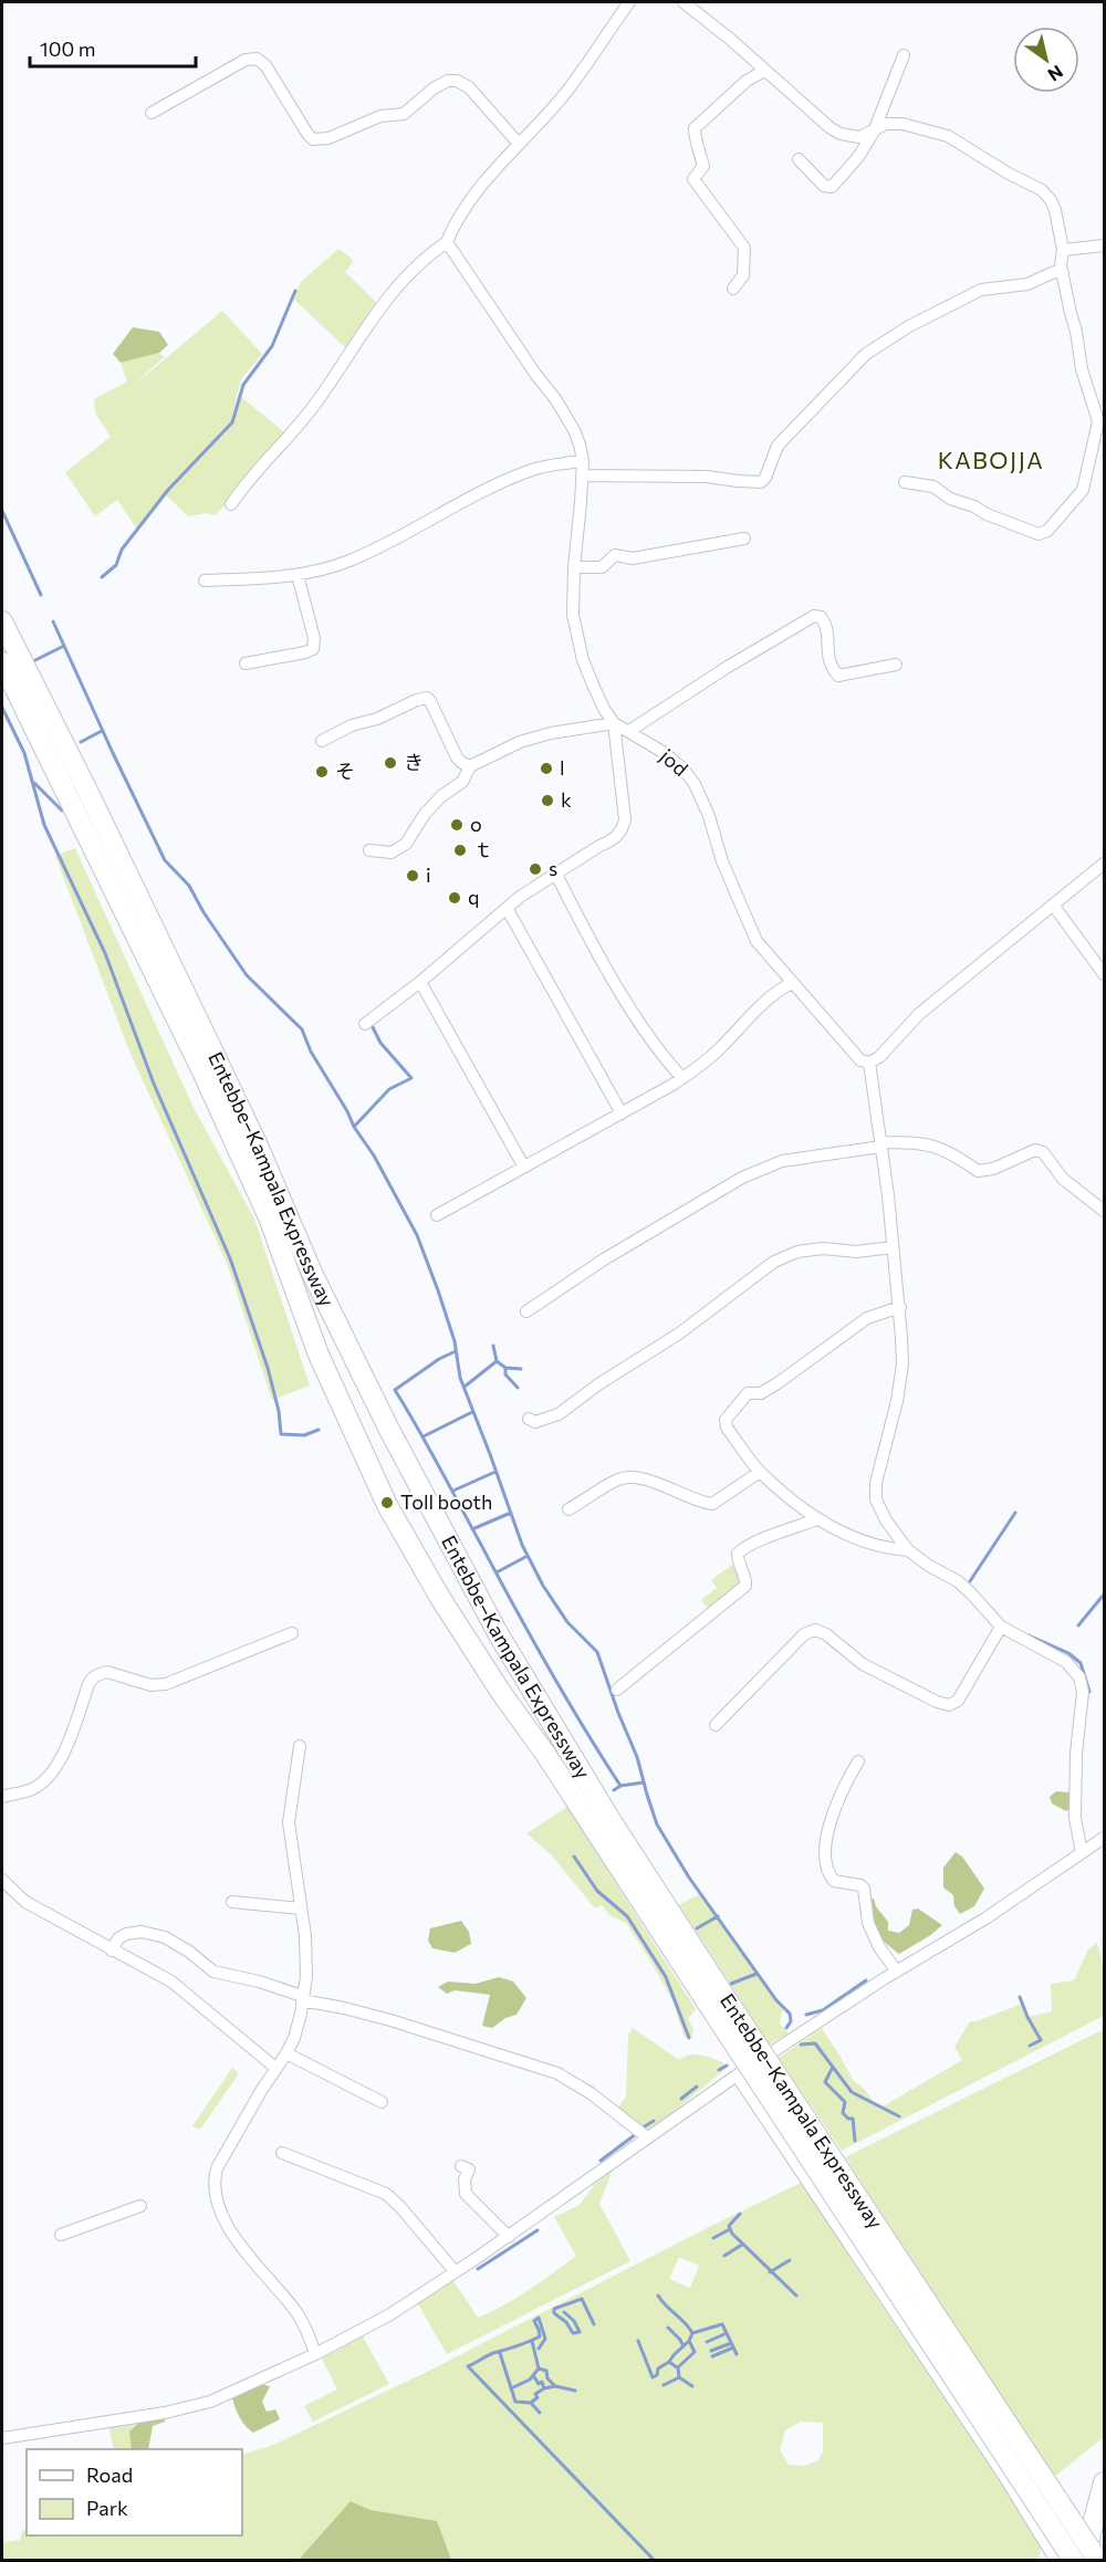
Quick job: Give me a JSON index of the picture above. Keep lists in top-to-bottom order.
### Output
{
  "streets": {
    "highway": ["Entebbe–Kampala Expressway"],
    "street": ["jod"]
  },
  "districts": ["KABOJJA"],
  "places": [
    "き",
    "l",
    "そ",
    "k",
    "o",
    "ｔ",
    "s",
    "i",
    "q",
    "Toll booth"
  ],
  "legend": ["Road", "Park"],
  "scale_bar": "100 m",
  "north": "bottom right"
}
